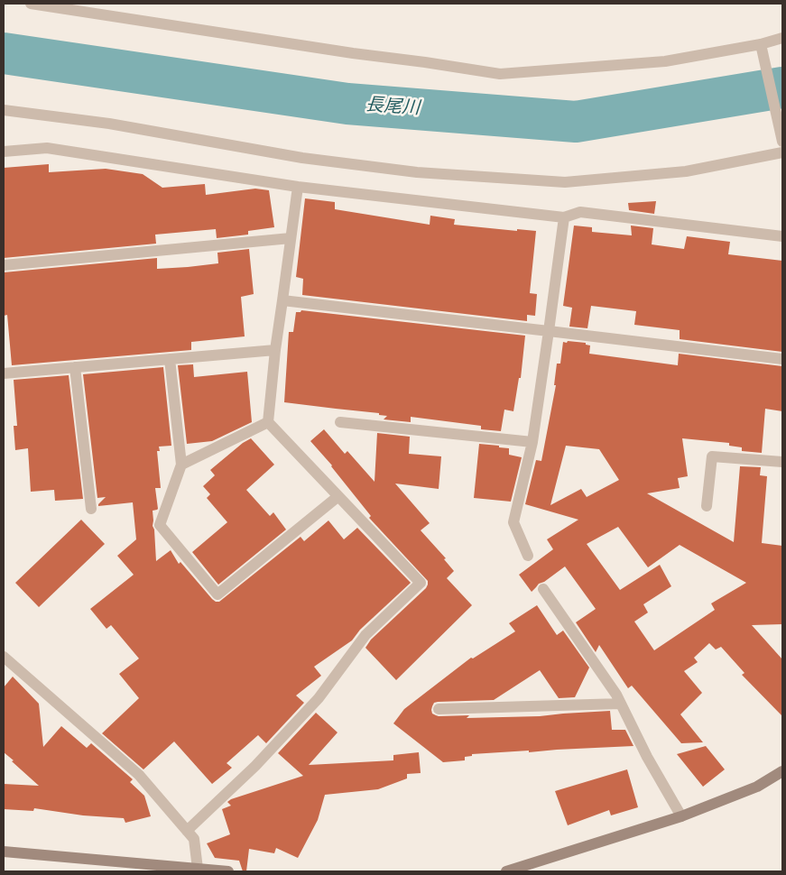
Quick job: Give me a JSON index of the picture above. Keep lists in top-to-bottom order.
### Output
{
  "water": ["長尾川"]
}
